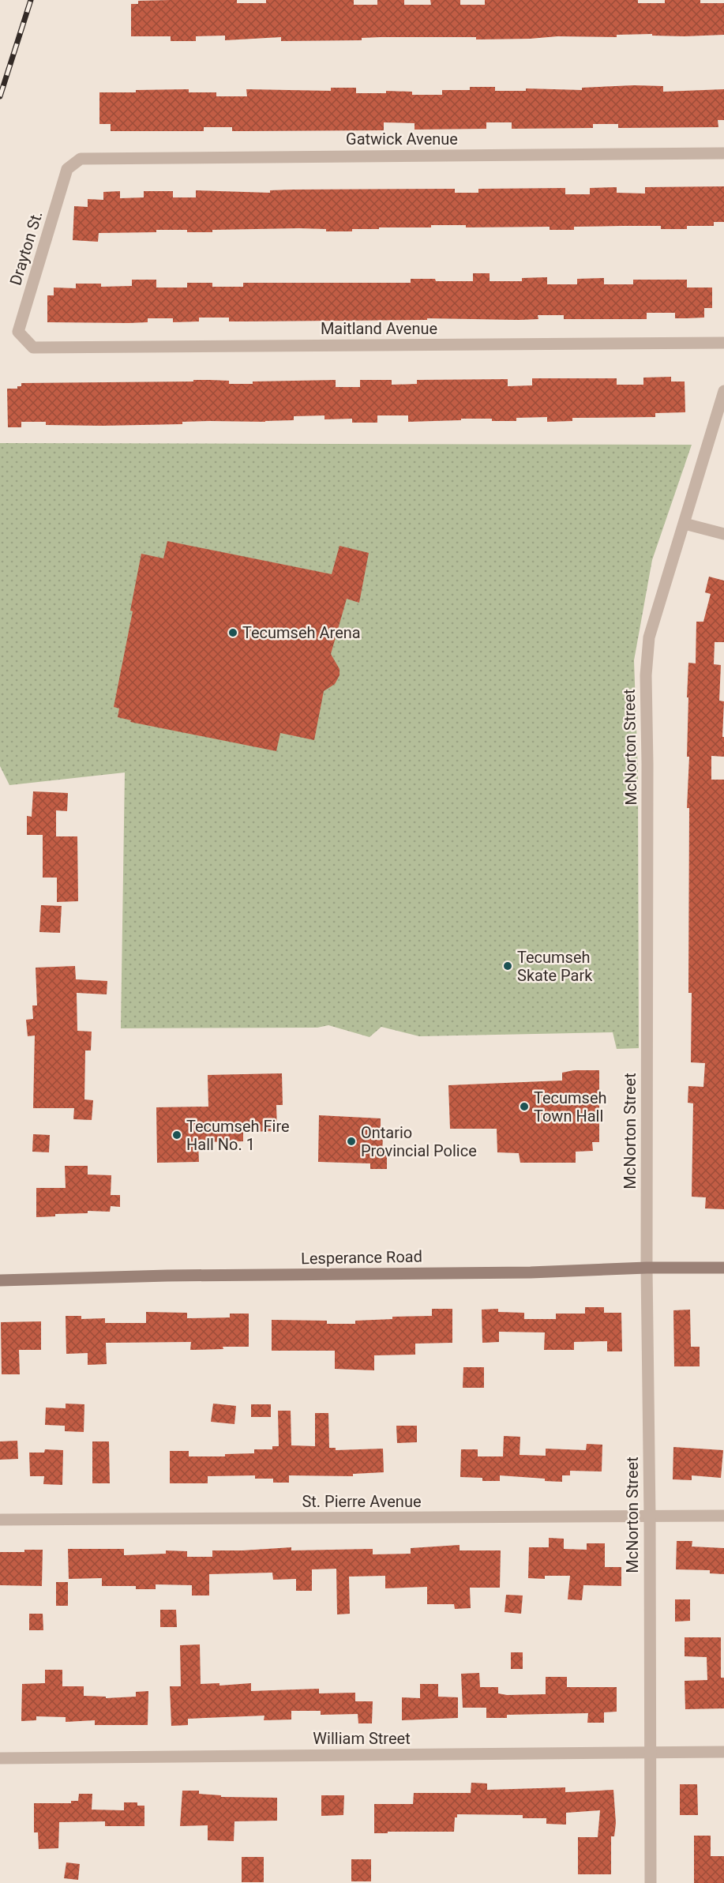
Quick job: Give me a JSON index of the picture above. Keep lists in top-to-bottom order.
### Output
{
  "streets": {
    "main road": ["Lesperance Road"],
    "street": [
      "Gatwick Avenue",
      "Drayton St.",
      "Maitland Avenue",
      "McNorton Street",
      "St. Pierre Avenue",
      "William Street"
    ]
  },
  "crossings": [
    ["Gatwick Avenue", "Drayton St."],
    ["Drayton St.", "Maitland Avenue"],
    ["McNorton Street", "Lesperance Road"],
    ["McNorton Street", "St. Pierre Avenue"],
    ["McNorton Street", "William Street"]
  ],
  "places": [
    "Tecumseh Arena",
    "Tecumseh Skate Park",
    "Tecumseh Town Hall",
    "Tecumseh Fire Hall No. 1",
    "Ontario Provincial Police"
  ]
}
